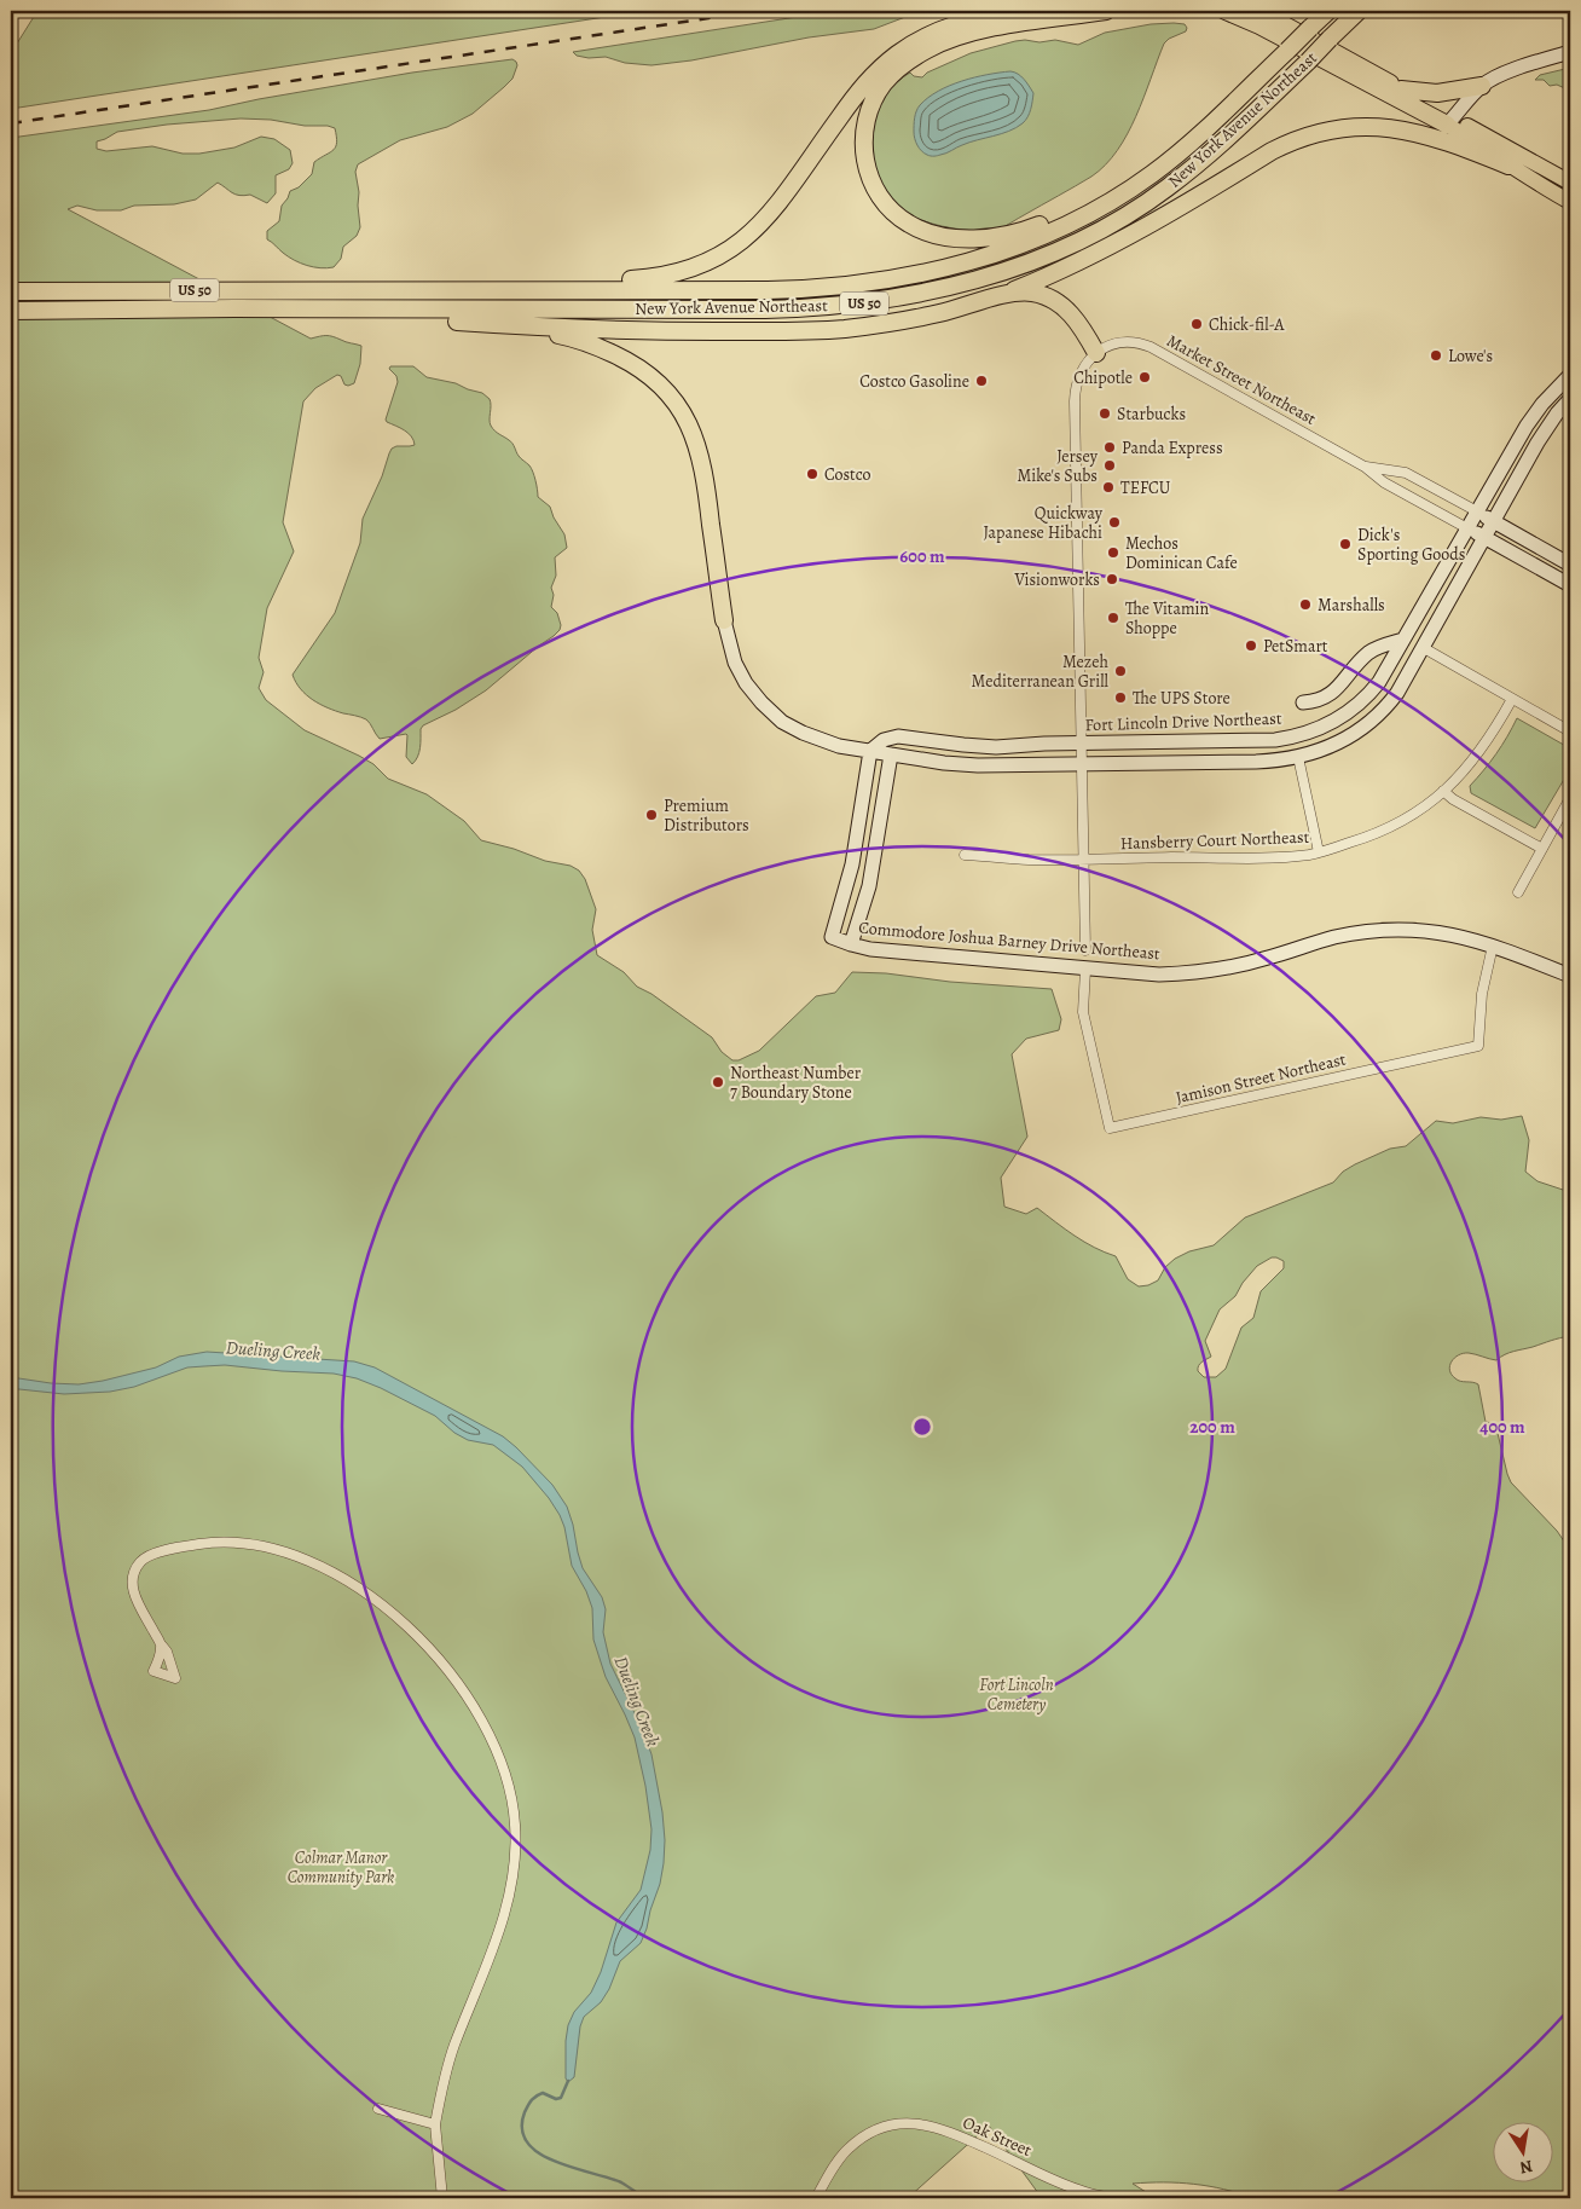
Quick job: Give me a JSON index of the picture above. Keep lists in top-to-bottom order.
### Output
{
  "streets": {
    "highway": ["New York Avenue Northeast", "US 50"],
    "street": [
      "Market Street Northeast",
      "Fort Lincoln Drive Northeast",
      "Hansberry Court Northeast",
      "Commodore Joshua Barney Drive Northeast",
      "Jamison Street Northeast",
      "Oak Street"
    ]
  },
  "crossings": [
    ["Market Street Northeast", "Fort Lincoln Drive Northeast"],
    ["Fort Lincoln Drive Northeast", "Commodore Joshua Barney Drive Northeast"],
    ["Commodore Joshua Barney Drive Northeast", "Jamison Street Northeast"]
  ],
  "water": ["Dueling Creek"],
  "parks": ["Fort Lincoln Cemetery", "Colmar Manor Community Park"],
  "places": [
    "Chick-fil-A",
    "Lowe's",
    "Chipotle",
    "Costco Gasoline",
    "Starbucks",
    "Panda Express",
    "Jersey Mike's Subs",
    "Costco",
    "TEFCU",
    "Quickway Japanese Hibachi",
    "Dick's Sporting Goods",
    "Mechos Dominican Cafe",
    "Visionworks",
    "Marshalls",
    "The Vitamin Shoppe",
    "PetSmart",
    "Mezeh Mediterranean Grill",
    "The UPS Store",
    "Premium Distributors",
    "Northeast Number 7 Boundary Stone"
  ],
  "north": "bottom",
  "rings": ["600 m", "200 m", "400 m"]
}
